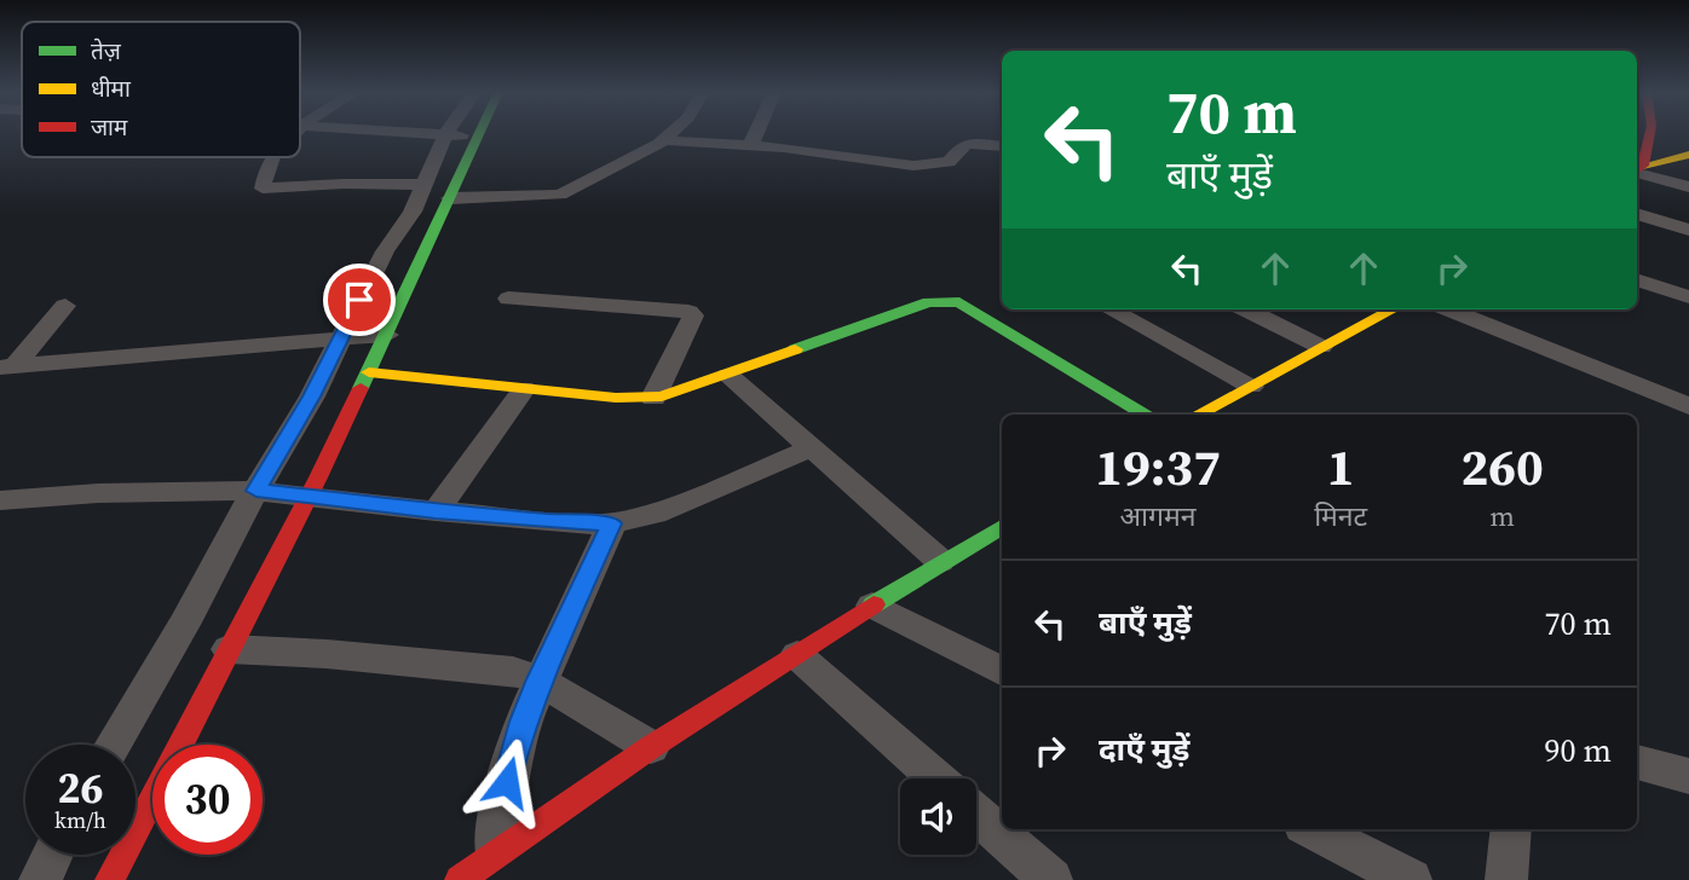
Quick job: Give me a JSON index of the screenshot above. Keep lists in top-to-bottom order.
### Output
{
  "legend": ["तेज़", "धीमा", "जाम"],
  "page": {
    "turn": ["70 m", "बाएँ मुड़ें"],
    "eta": [
      "19:37",
      "आगमन",
      "1",
      "मिनट",
      "260",
      "m"
    ],
    "list": [
      {
        "name": "बाएँ मुड़ें",
        "value": "70 m"
      },
      {
        "name": "दाएँ मुड़ें",
        "value": "90 m"
      }
    ],
    "speed": "26 km/h",
    "limit": "30"
  }
}
